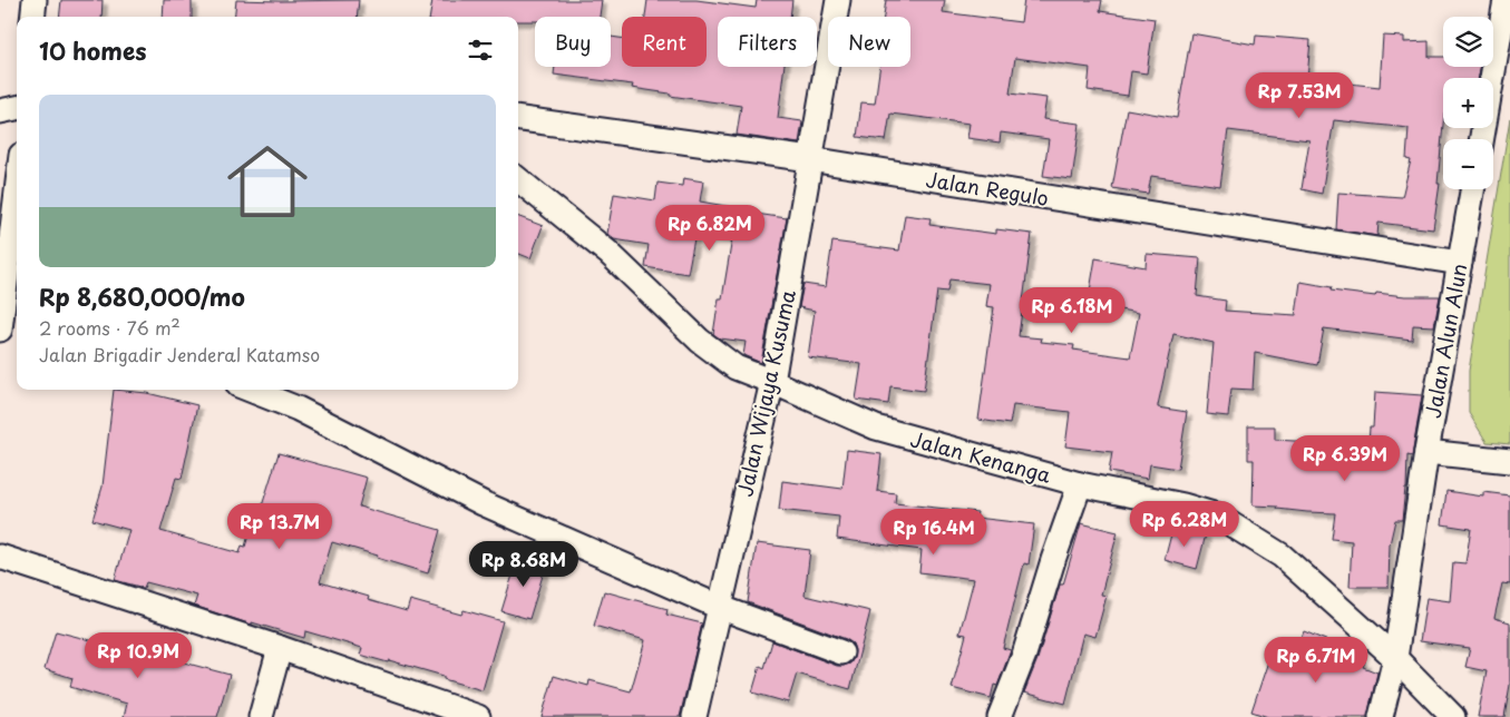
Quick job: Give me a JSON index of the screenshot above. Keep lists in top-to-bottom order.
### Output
{
  "streets": {
    "street": [
      "Jalan Regulo",
      "Jalan Alun Alun",
      "Jalan Wijaya Kusuma",
      "Jalan Kenanga"
    ]
  },
  "crossings": [
    ["Jalan Regulo", "Jalan Alun Alun"],
    ["Jalan Regulo", "Jalan Wijaya Kusuma"],
    ["Jalan Alun Alun", "Jalan Kenanga"],
    ["Jalan Wijaya Kusuma", "Jalan Kenanga"]
  ],
  "page": {
    "map_buttons": ["+", "−"],
    "chip": [
      "Buy",
      "Rent",
      "Filters",
      "New"
    ],
    "heading": "10 homes",
    "price": [
      "Rp 7.53M",
      "Rp 6.82M",
      "Rp 6.18M",
      "Rp 6.39M",
      "Rp 6.28M",
      "Rp 13.7M",
      "Rp 16.4M",
      "Rp 8.68M",
      "Rp 10.9M",
      "Rp 6.71M"
    ],
    "list": [
      {
        "name": "Rp 8,680,000/mo",
        "note": "2 rooms · 76 m² · Jalan Brigadir Jenderal Katamso"
      }
    ]
  }
}
